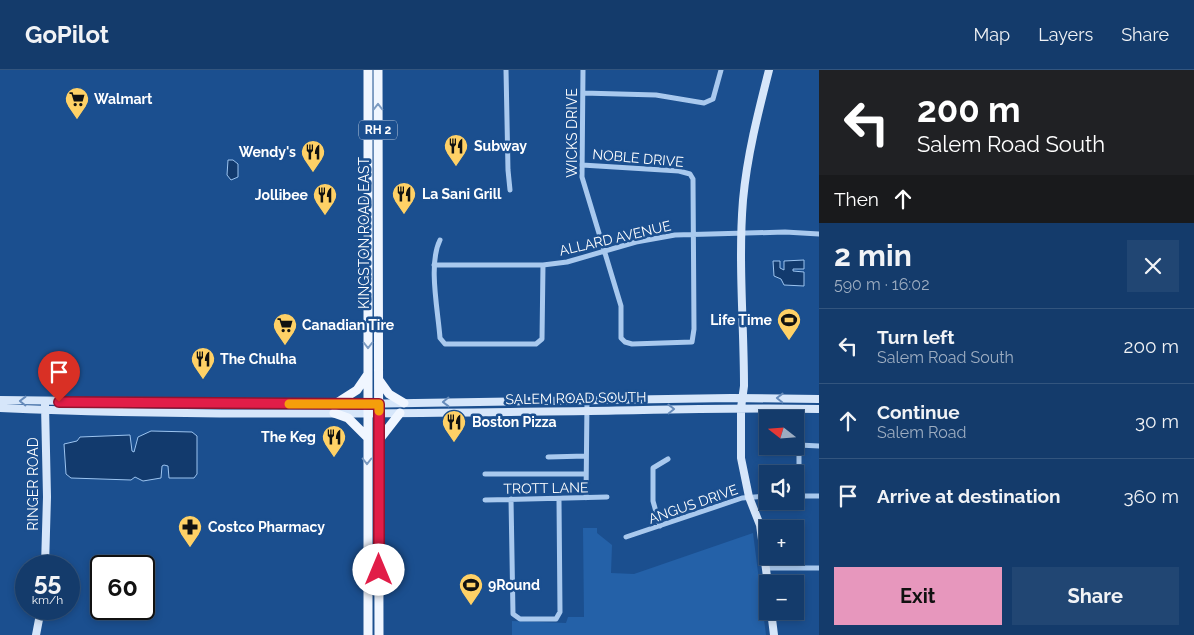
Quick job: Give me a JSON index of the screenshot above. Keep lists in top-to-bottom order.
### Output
{
  "streets": {
    "main road": [
      "RH 2",
      "KINGSTON ROAD EAST",
      "SALEM ROAD SOUTH",
      "RINGER ROAD"
    ],
    "street": [
      "WICKS DRIVE",
      "NOBLE DRIVE",
      "ALLARD AVENUE",
      "TROTT LANE",
      "ANGUS DRIVE"
    ]
  },
  "crossings": [
    ["WICKS DRIVE", "NOBLE DRIVE"],
    ["WICKS DRIVE", "ALLARD AVENUE"],
    ["NOBLE DRIVE", "ALLARD AVENUE"],
    ["KINGSTON ROAD EAST", "SALEM ROAD SOUTH"]
  ],
  "places": {
    "supermarket": ["Walmart", "Canadian Tire"],
    "restaurant": [
      "Subway",
      "Wendy's",
      "La Sani Grill",
      "Jollibee",
      "The Chulha",
      "Boston Pizza",
      "The Keg"
    ],
    "sports": ["Life Time", "9Round"],
    "pharmacy": ["Costco Pharmacy"]
  },
  "north": "left",
  "page": {
    "header": "GoPilot",
    "nav": ["Map", "Layers", "Share"],
    "turn": ["200 m", "Salem Road South"],
    "then": "Then",
    "heading": ["2 min", "590 m · 16:02"],
    "list": [
      {
        "name": "Turn left",
        "note": "Salem Road South",
        "value": "200 m"
      },
      {
        "name": "Continue",
        "note": "Salem Road",
        "value": "30 m"
      },
      {
        "name": "Arrive at destination",
        "value": "360 m"
      }
    ],
    "map_buttons": ["+", "−"],
    "speed": "55 km/h",
    "limit": "60",
    "buttons": ["Exit", "Share"]
  }
}
